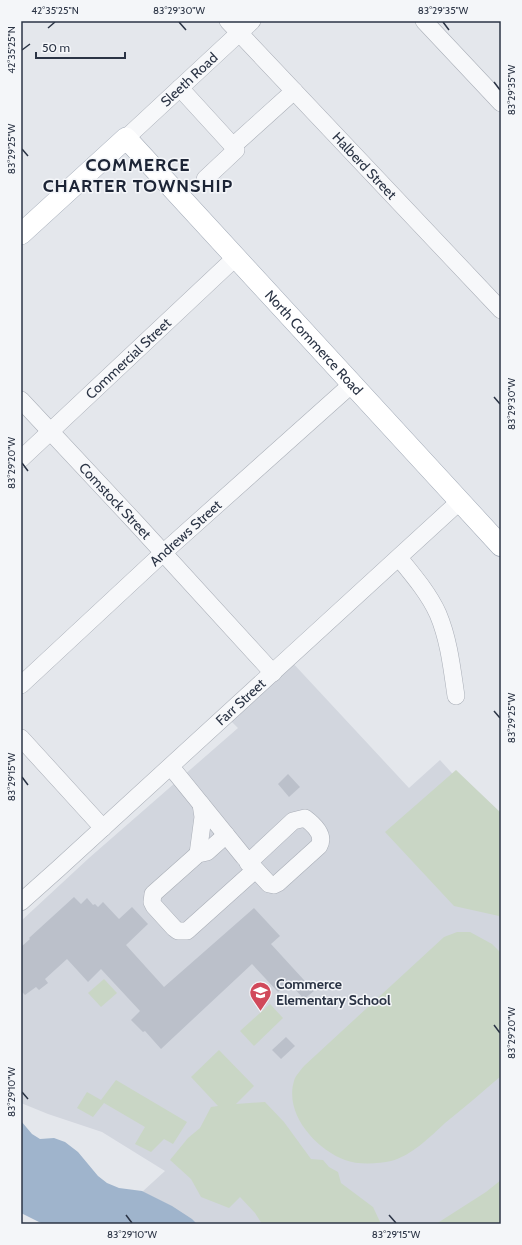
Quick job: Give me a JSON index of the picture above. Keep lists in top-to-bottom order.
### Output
{
  "streets": {
    "main road": ["North Commerce Road"],
    "street": [
      "Sleeth Road",
      "Halberd Street",
      "Commercial Street",
      "Comstock Street",
      "Andrews Street",
      "Farr Street"
    ]
  },
  "crossings": [
    ["Sleeth Road", "Halberd Street"],
    ["Sleeth Road", "North Commerce Road"],
    ["North Commerce Road", "Commercial Street"],
    ["North Commerce Road", "Andrews Street"],
    ["North Commerce Road", "Farr Street"],
    ["Commercial Street", "Comstock Street"],
    ["Comstock Street", "Andrews Street"],
    ["Comstock Street", "Farr Street"]
  ],
  "districts": ["COMMERCE CHARTER TOWNSHIP"],
  "places": {
    "school or university": ["Commerce Elementary School"]
  },
  "scale_bar": "50 m",
  "coordinates": [
    "42°35'25\"N",
    "83°29'30\"W",
    "83°29'35\"W",
    "83°29'25\"W",
    "83°29'20\"W",
    "83°29'15\"W",
    "83°29'10\"W"
  ]
}
